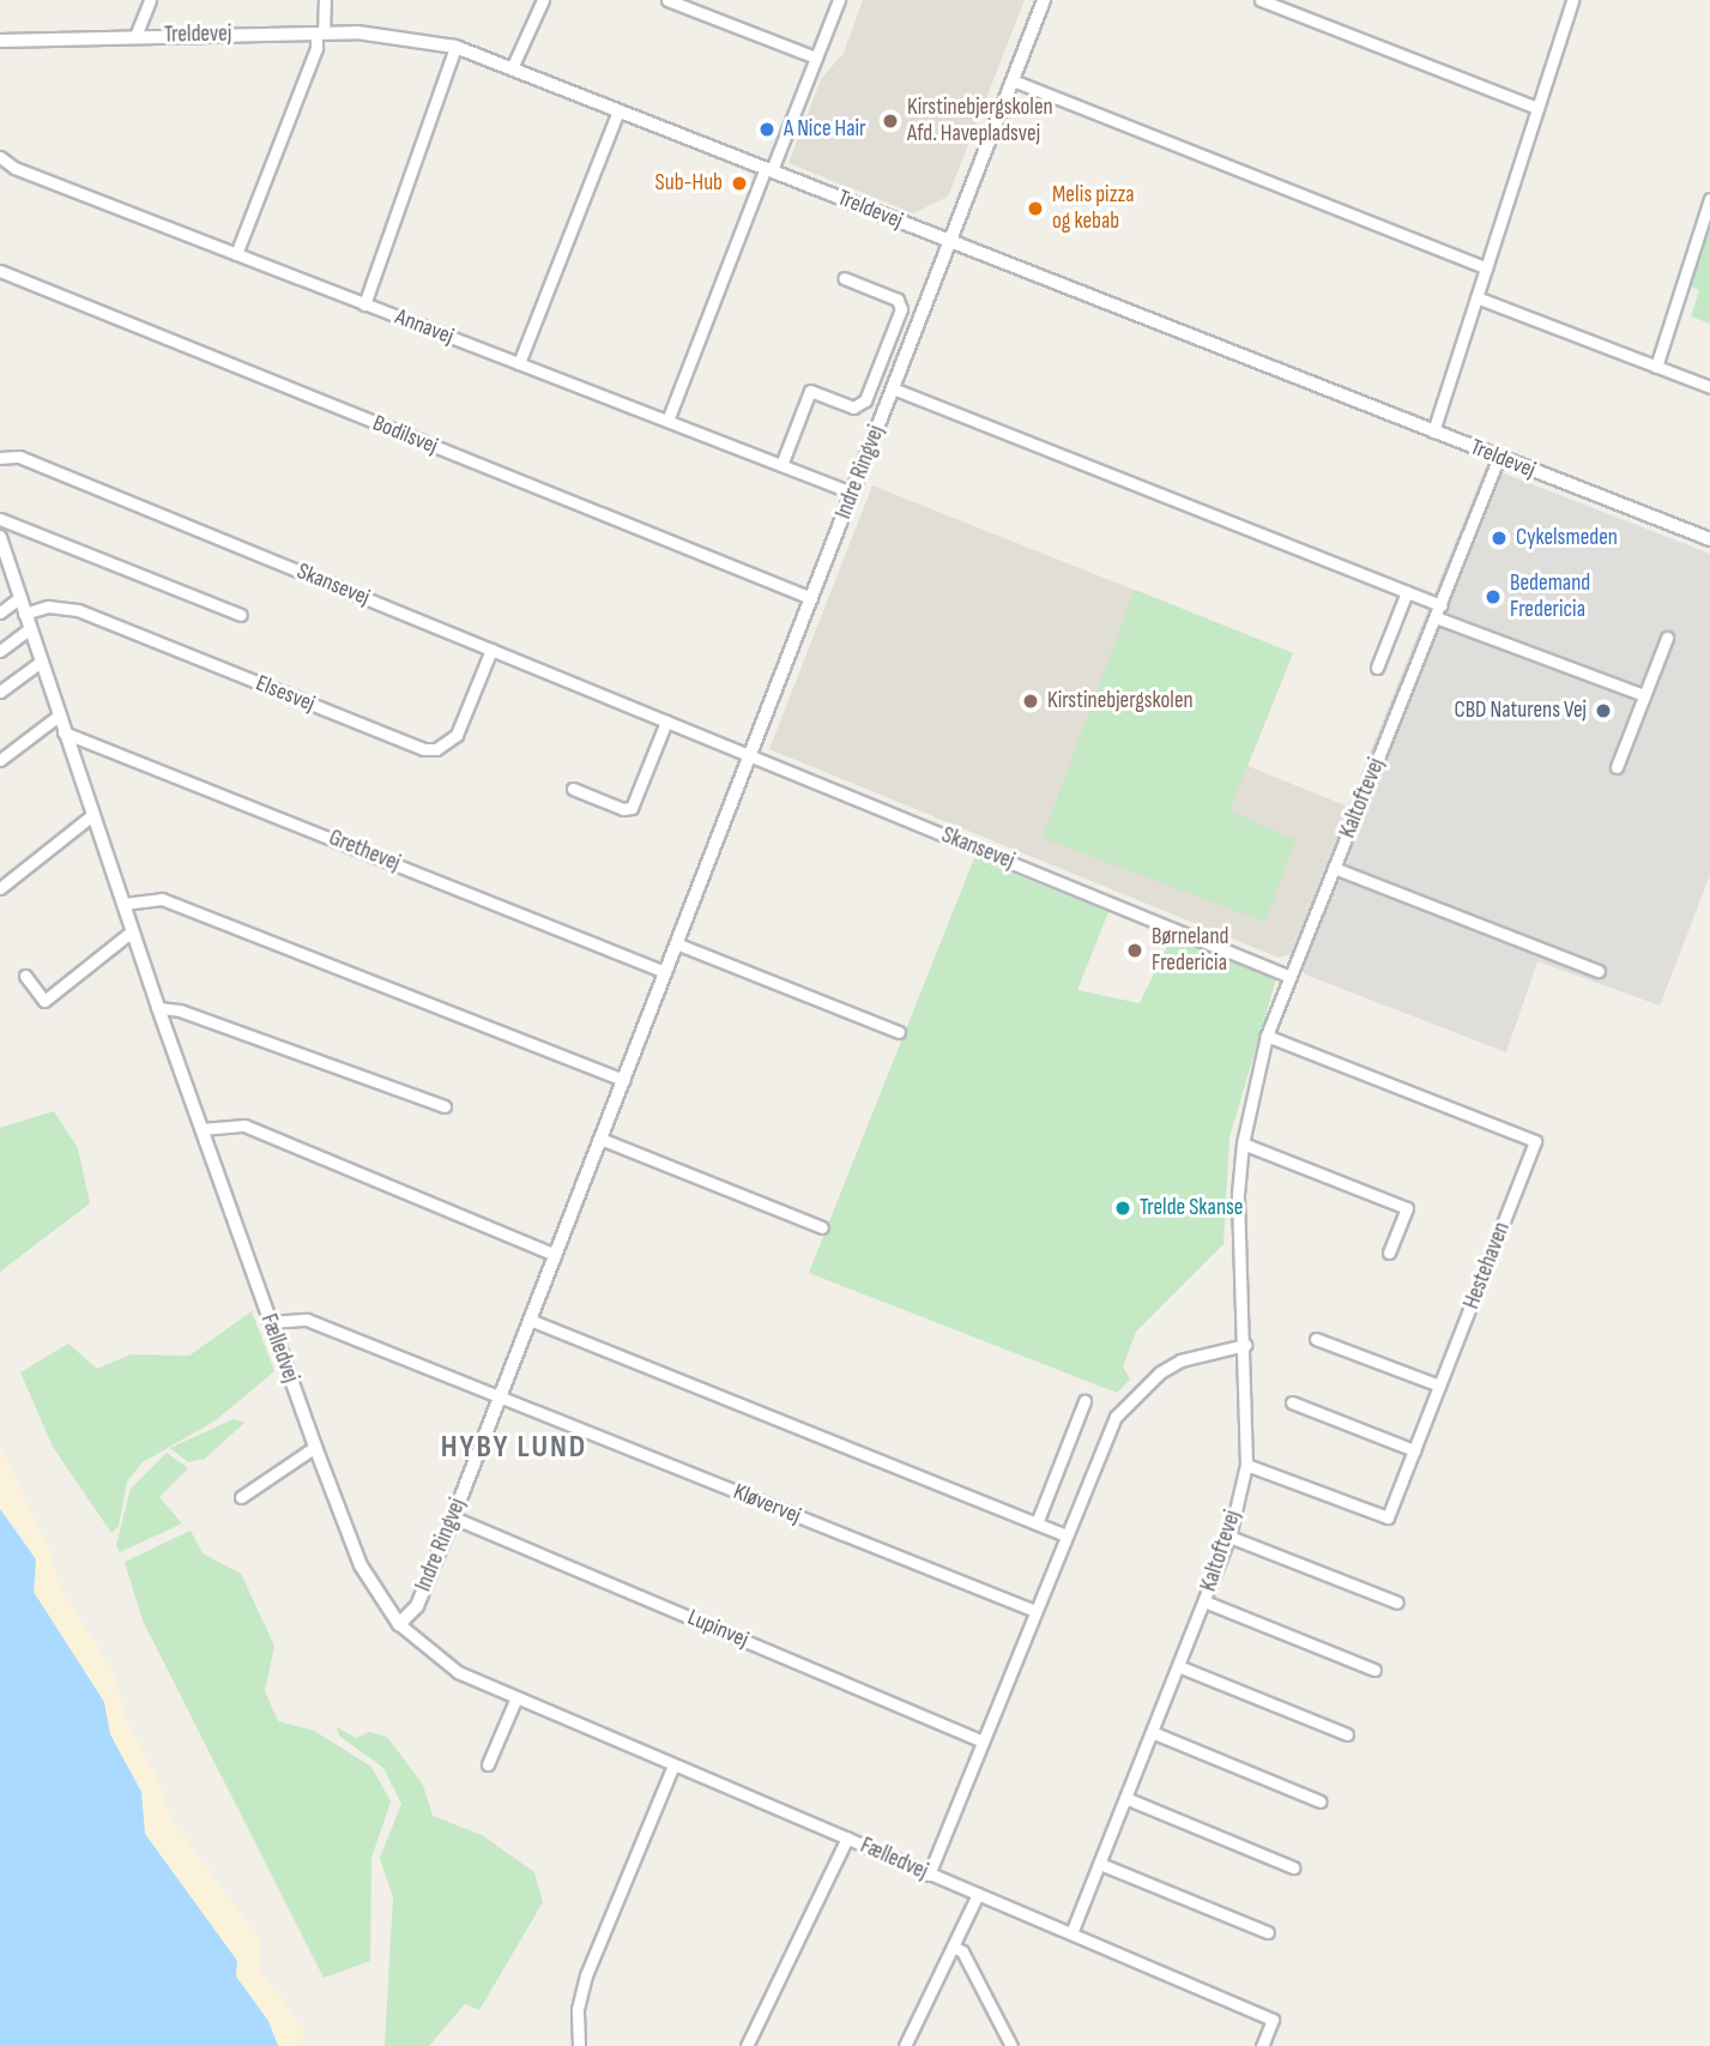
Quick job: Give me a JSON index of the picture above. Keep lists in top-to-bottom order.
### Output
{
  "streets": {
    "street": [
      "Treldevej",
      "Annavej",
      "Bodilsvej",
      "Indre Ringvej",
      "Skansevej",
      "Elsesvej",
      "Kaltoftevej",
      "Grethevej",
      "Hestehaven",
      "Fælledvej",
      "Kløvervej",
      "Lupinvej"
    ]
  },
  "crossings": [
    ["Treldevej", "Indre Ringvej"],
    ["Treldevej", "Kaltoftevej"],
    ["Annavej", "Indre Ringvej"],
    ["Bodilsvej", "Indre Ringvej"],
    ["Indre Ringvej", "Skansevej"],
    ["Indre Ringvej", "Grethevej"],
    ["Indre Ringvej", "Fælledvej"],
    ["Indre Ringvej", "Kløvervej"],
    ["Indre Ringvej", "Lupinvej"],
    ["Skansevej", "Elsesvej"],
    ["Skansevej", "Kaltoftevej"],
    ["Elsesvej", "Fælledvej"],
    ["Kaltoftevej", "Hestehaven"],
    ["Kaltoftevej", "Fælledvej"],
    ["Grethevej", "Fælledvej"],
    ["Fælledvej", "Kløvervej"]
  ],
  "districts": ["HYBY LUND"],
  "places": [
    "Kirstinebjergskolen Afd. Havepladsvej",
    "A Nice Hair",
    "Sub-Hub",
    "Melis pizza og kebab",
    "Cykelsmeden",
    "Bedemand Fredericia",
    "Kirstinebjergskolen",
    "CBD Naturens Vej",
    "Børneland Fredericia",
    "Trelde Skanse"
  ]
}
